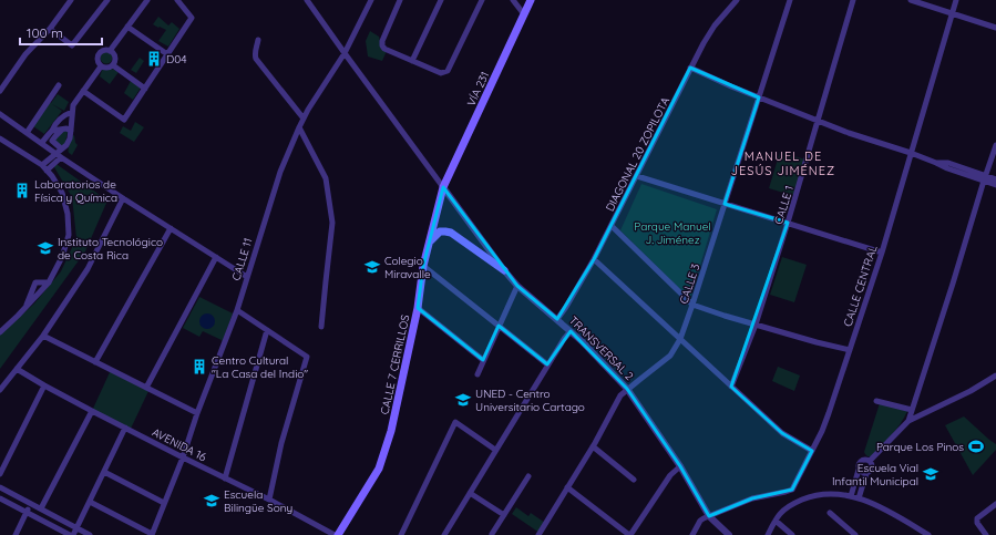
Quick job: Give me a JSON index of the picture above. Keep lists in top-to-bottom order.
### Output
{
  "streets": {
    "main road": ["VÍA 231", "CALLE 7 CERRILLOS"],
    "street": [
      "DIAGONAL 20 ZOPILOTA",
      "CALLE 1",
      "CALLE 11",
      "CALLE 3",
      "CALLE CENTRAL",
      "TRANSVERSAL 2",
      "AVENIDA 16"
    ]
  },
  "crossings": [
    ["VÍA 231", "TRANSVERSAL 2"],
    ["VÍA 231", "CALLE 7 CERRILLOS"],
    ["DIAGONAL 20 ZOPILOTA", "TRANSVERSAL 2"],
    ["CALLE 11", "AVENIDA 16"],
    ["CALLE 3", "TRANSVERSAL 2"],
    ["CALLE CENTRAL", "TRANSVERSAL 2"],
    ["TRANSVERSAL 2", "CALLE 7 CERRILLOS"],
    ["CALLE 7 CERRILLOS", "AVENIDA 16"]
  ],
  "districts": ["MANUEL DE JESÚS JIMÉNEZ"],
  "parks": ["Parque Manuel J. Jiménez"],
  "places": {
    "building": ["D04", "Laboratorios de Física y Química", "Centro Cultural \"La Casa del Indio\""],
    "school or university": [
      "Instituto Tecnológico de Costa Rica",
      "Colegio Miravalle",
      "UNED - Centro Universitario Cartago",
      "Escuela Vial Infantil Municipal",
      "Escuela Bilingüe Sony"
    ],
    "sports": ["Parque Los Pinos"]
  },
  "scale_bar": "100 m"
}
